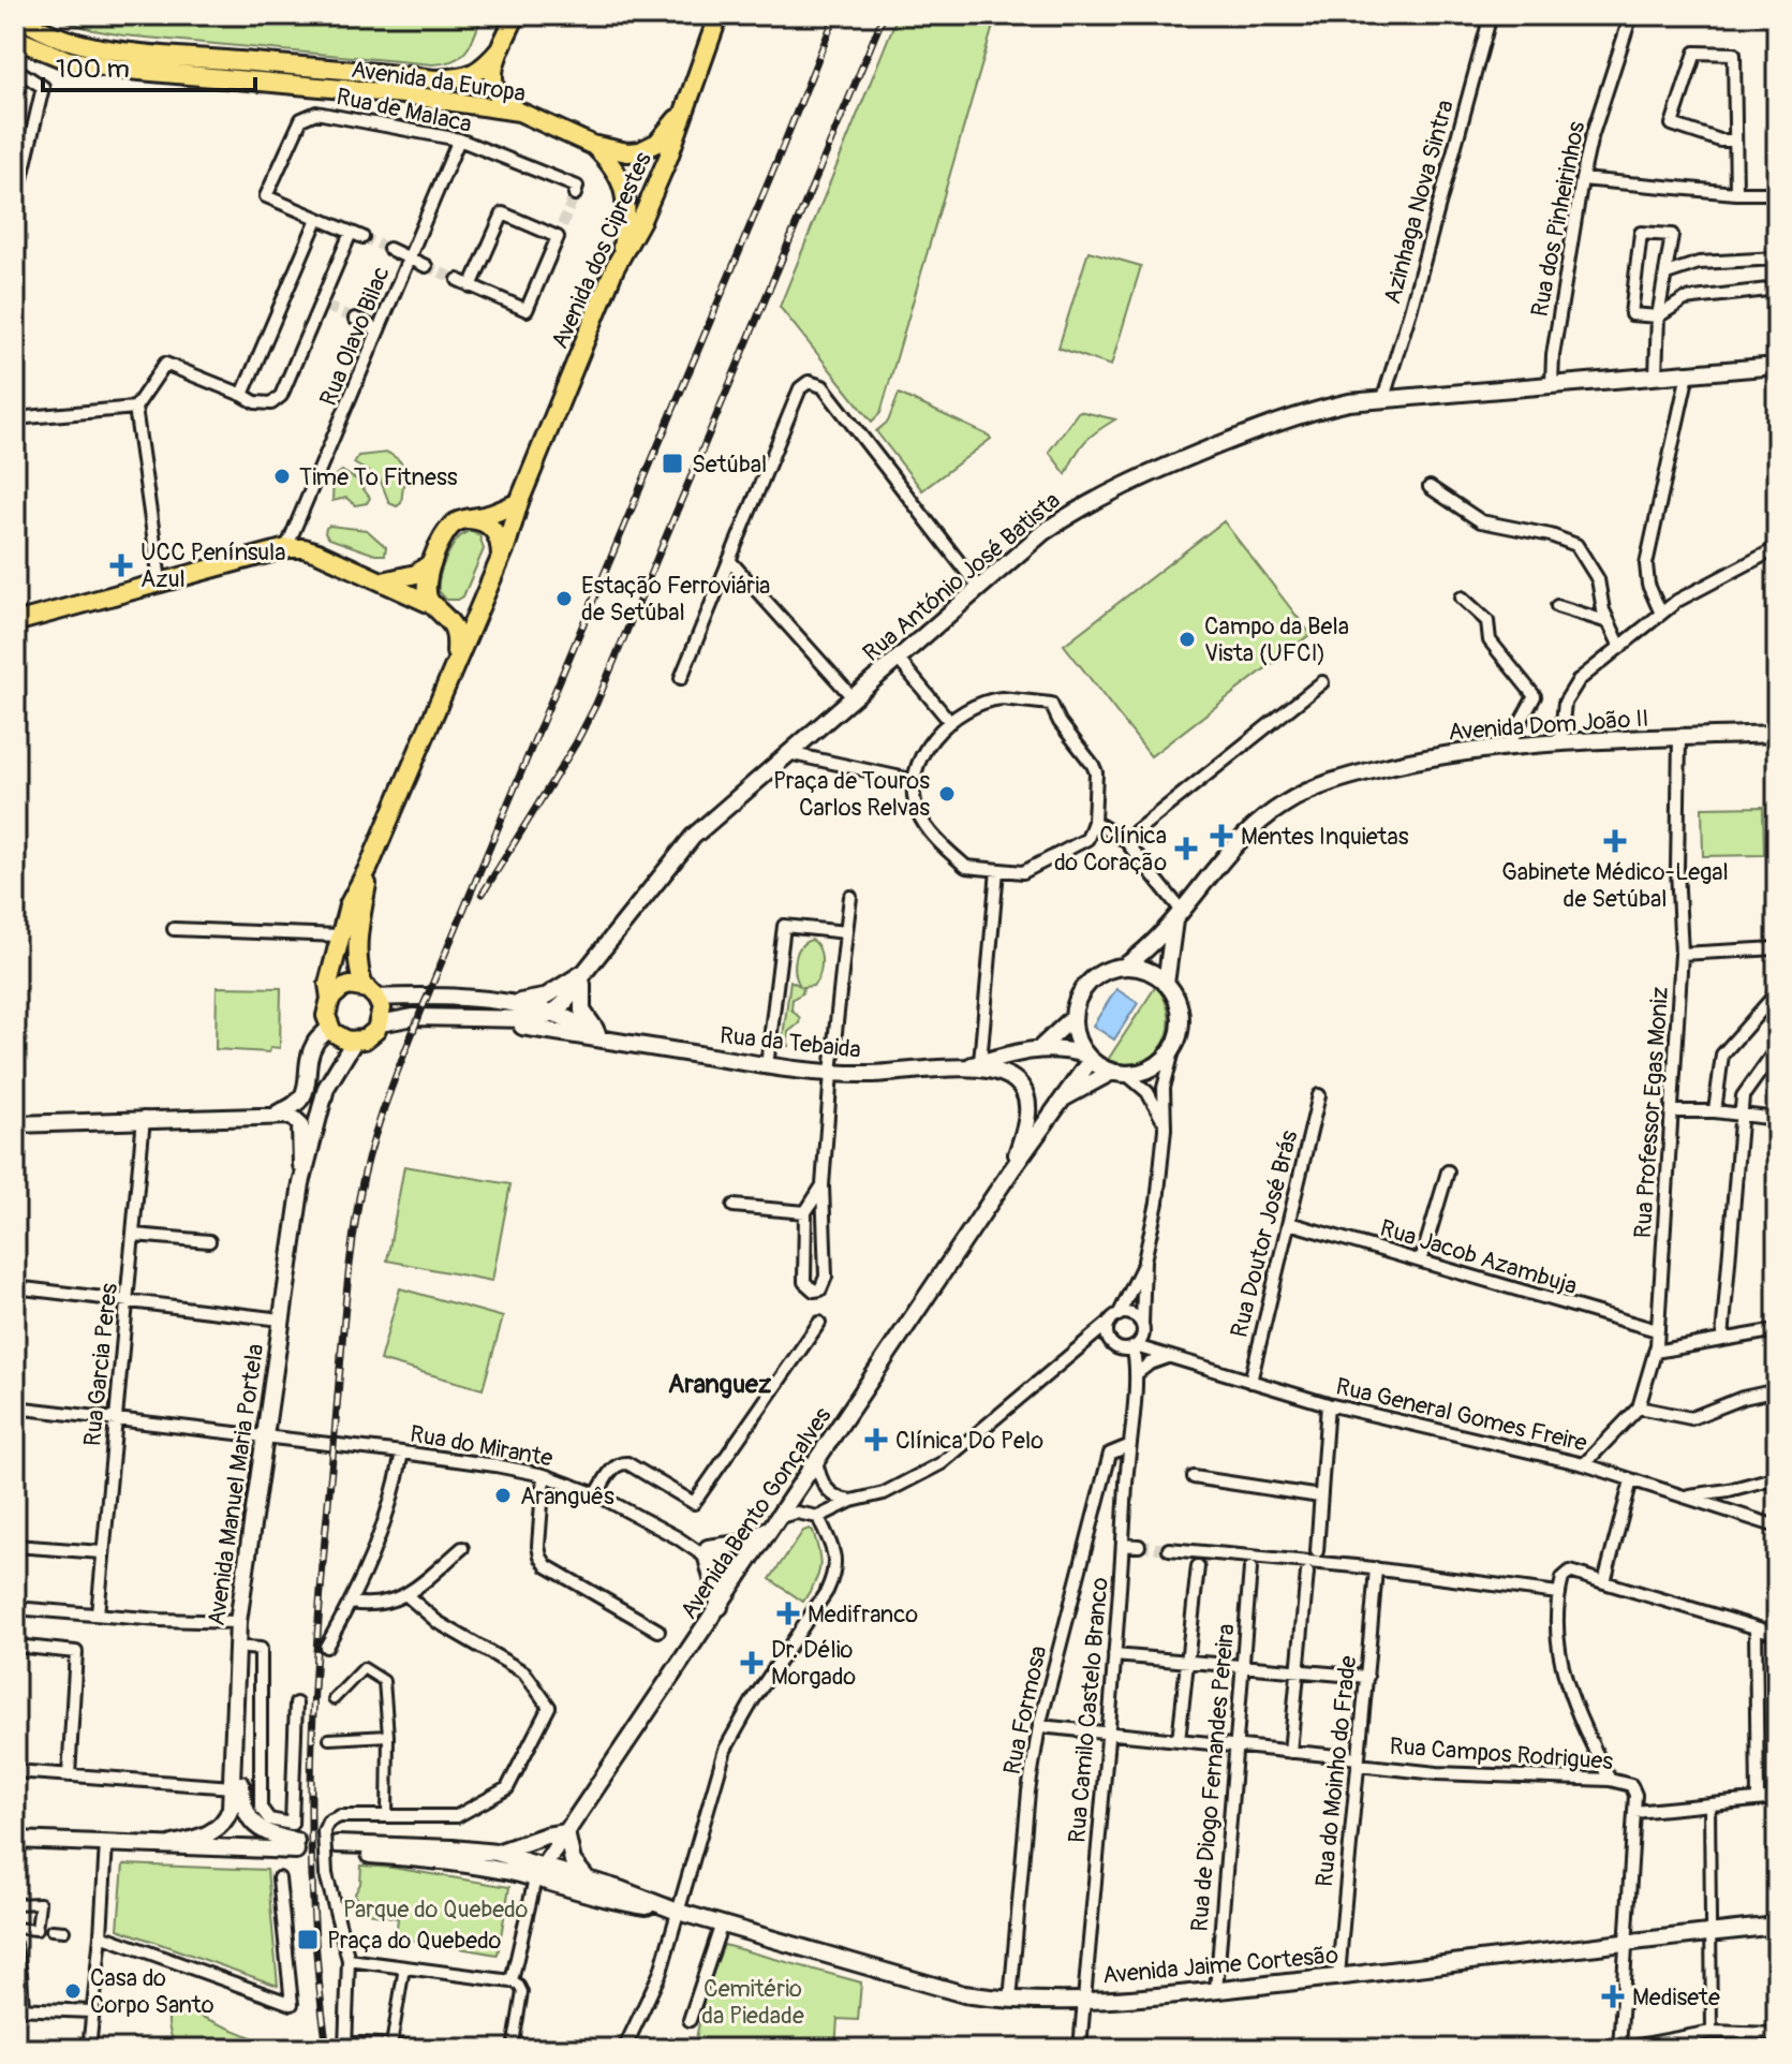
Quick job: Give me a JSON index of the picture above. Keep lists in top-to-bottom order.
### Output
{
  "streets": {
    "main road": [
      "Avenida da Europa",
      "Avenida dos Ciprestes",
      "Rua António José Batista",
      "Avenida Dom João II",
      "Rua da Tebaida",
      "Avenida Manuel Maria Portela",
      "Avenida Bento Gonçalves",
      "Avenida Jaime Cortesão"
    ],
    "street": [
      "Rua de Malaca",
      "Azinhaga Nova Sintra",
      "Rua dos Pinheirinhos",
      "Rua Olavo Bilac",
      "Rua Professor Egas Moniz",
      "Rua Doutor José Brás",
      "Rua Jacob Azambuja",
      "Rua Garcia Peres",
      "Rua General Gomes Freire",
      "Rua do Mirante",
      "Rua Formosa",
      "Rua Camilo Castelo Branco",
      "Rua Campos Rodrigues",
      "Rua do Moinho do Frade",
      "Rua de Diogo Fernandes Pereira"
    ]
  },
  "crossings": [
    ["Avenida da Europa", "Avenida dos Ciprestes"],
    ["Rua de Malaca", "Rua Olavo Bilac"],
    ["Azinhaga Nova Sintra", "Rua António José Batista"],
    ["Rua dos Pinheirinhos", "Rua António José Batista"],
    ["Avenida dos Ciprestes", "Avenida Manuel Maria Portela"],
    ["Avenida Dom João II", "Rua Professor Egas Moniz"],
    ["Rua Professor Egas Moniz", "Rua Jacob Azambuja"],
    ["Rua Professor Egas Moniz", "Rua General Gomes Freire"],
    ["Rua Doutor José Brás", "Rua Jacob Azambuja"],
    ["Rua Doutor José Brás", "Rua General Gomes Freire"],
    ["Rua Garcia Peres", "Rua do Mirante"],
    ["Rua General Gomes Freire", "Rua Camilo Castelo Branco"],
    ["Rua do Mirante", "Avenida Manuel Maria Portela"],
    ["Rua do Mirante", "Avenida Bento Gonçalves"],
    ["Avenida Bento Gonçalves", "Avenida Jaime Cortesão"],
    ["Rua Formosa", "Rua Camilo Castelo Branco"],
    ["Rua Formosa", "Rua Campos Rodrigues"],
    ["Rua Formosa", "Avenida Jaime Cortesão"],
    ["Rua Camilo Castelo Branco", "Rua Campos Rodrigues"],
    ["Rua Camilo Castelo Branco", "Avenida Jaime Cortesão"],
    ["Rua Campos Rodrigues", "Rua do Moinho do Frade"],
    ["Rua Campos Rodrigues", "Rua de Diogo Fernandes Pereira"],
    ["Rua do Moinho do Frade", "Avenida Jaime Cortesão"],
    ["Rua de Diogo Fernandes Pereira", "Avenida Jaime Cortesão"]
  ],
  "districts": ["Aranguez"],
  "parks": ["Parque do Quebedo", "Cemitério da Piedade"],
  "places": {
    "transit": ["Setúbal", "Praça do Quebedo"],
    "other": [
      "Time To Fitness",
      "Estação Ferroviária de Setúbal",
      "Campo da Bela Vista (UFCI)",
      "Praça de Touros Carlos Relvas",
      "Aranguês",
      "Casa do Corpo Santo"
    ],
    "health": [
      "UCC Península Azul",
      "Mentes Inquietas",
      "Gabinete Médico-Legal de Setúbal",
      "Clínica do Coração",
      "Clínica Do Pelo",
      "Medifranco",
      "Dr. Délio Morgado",
      "Medisete"
    ]
  },
  "scale_bar": "100 m"
}
